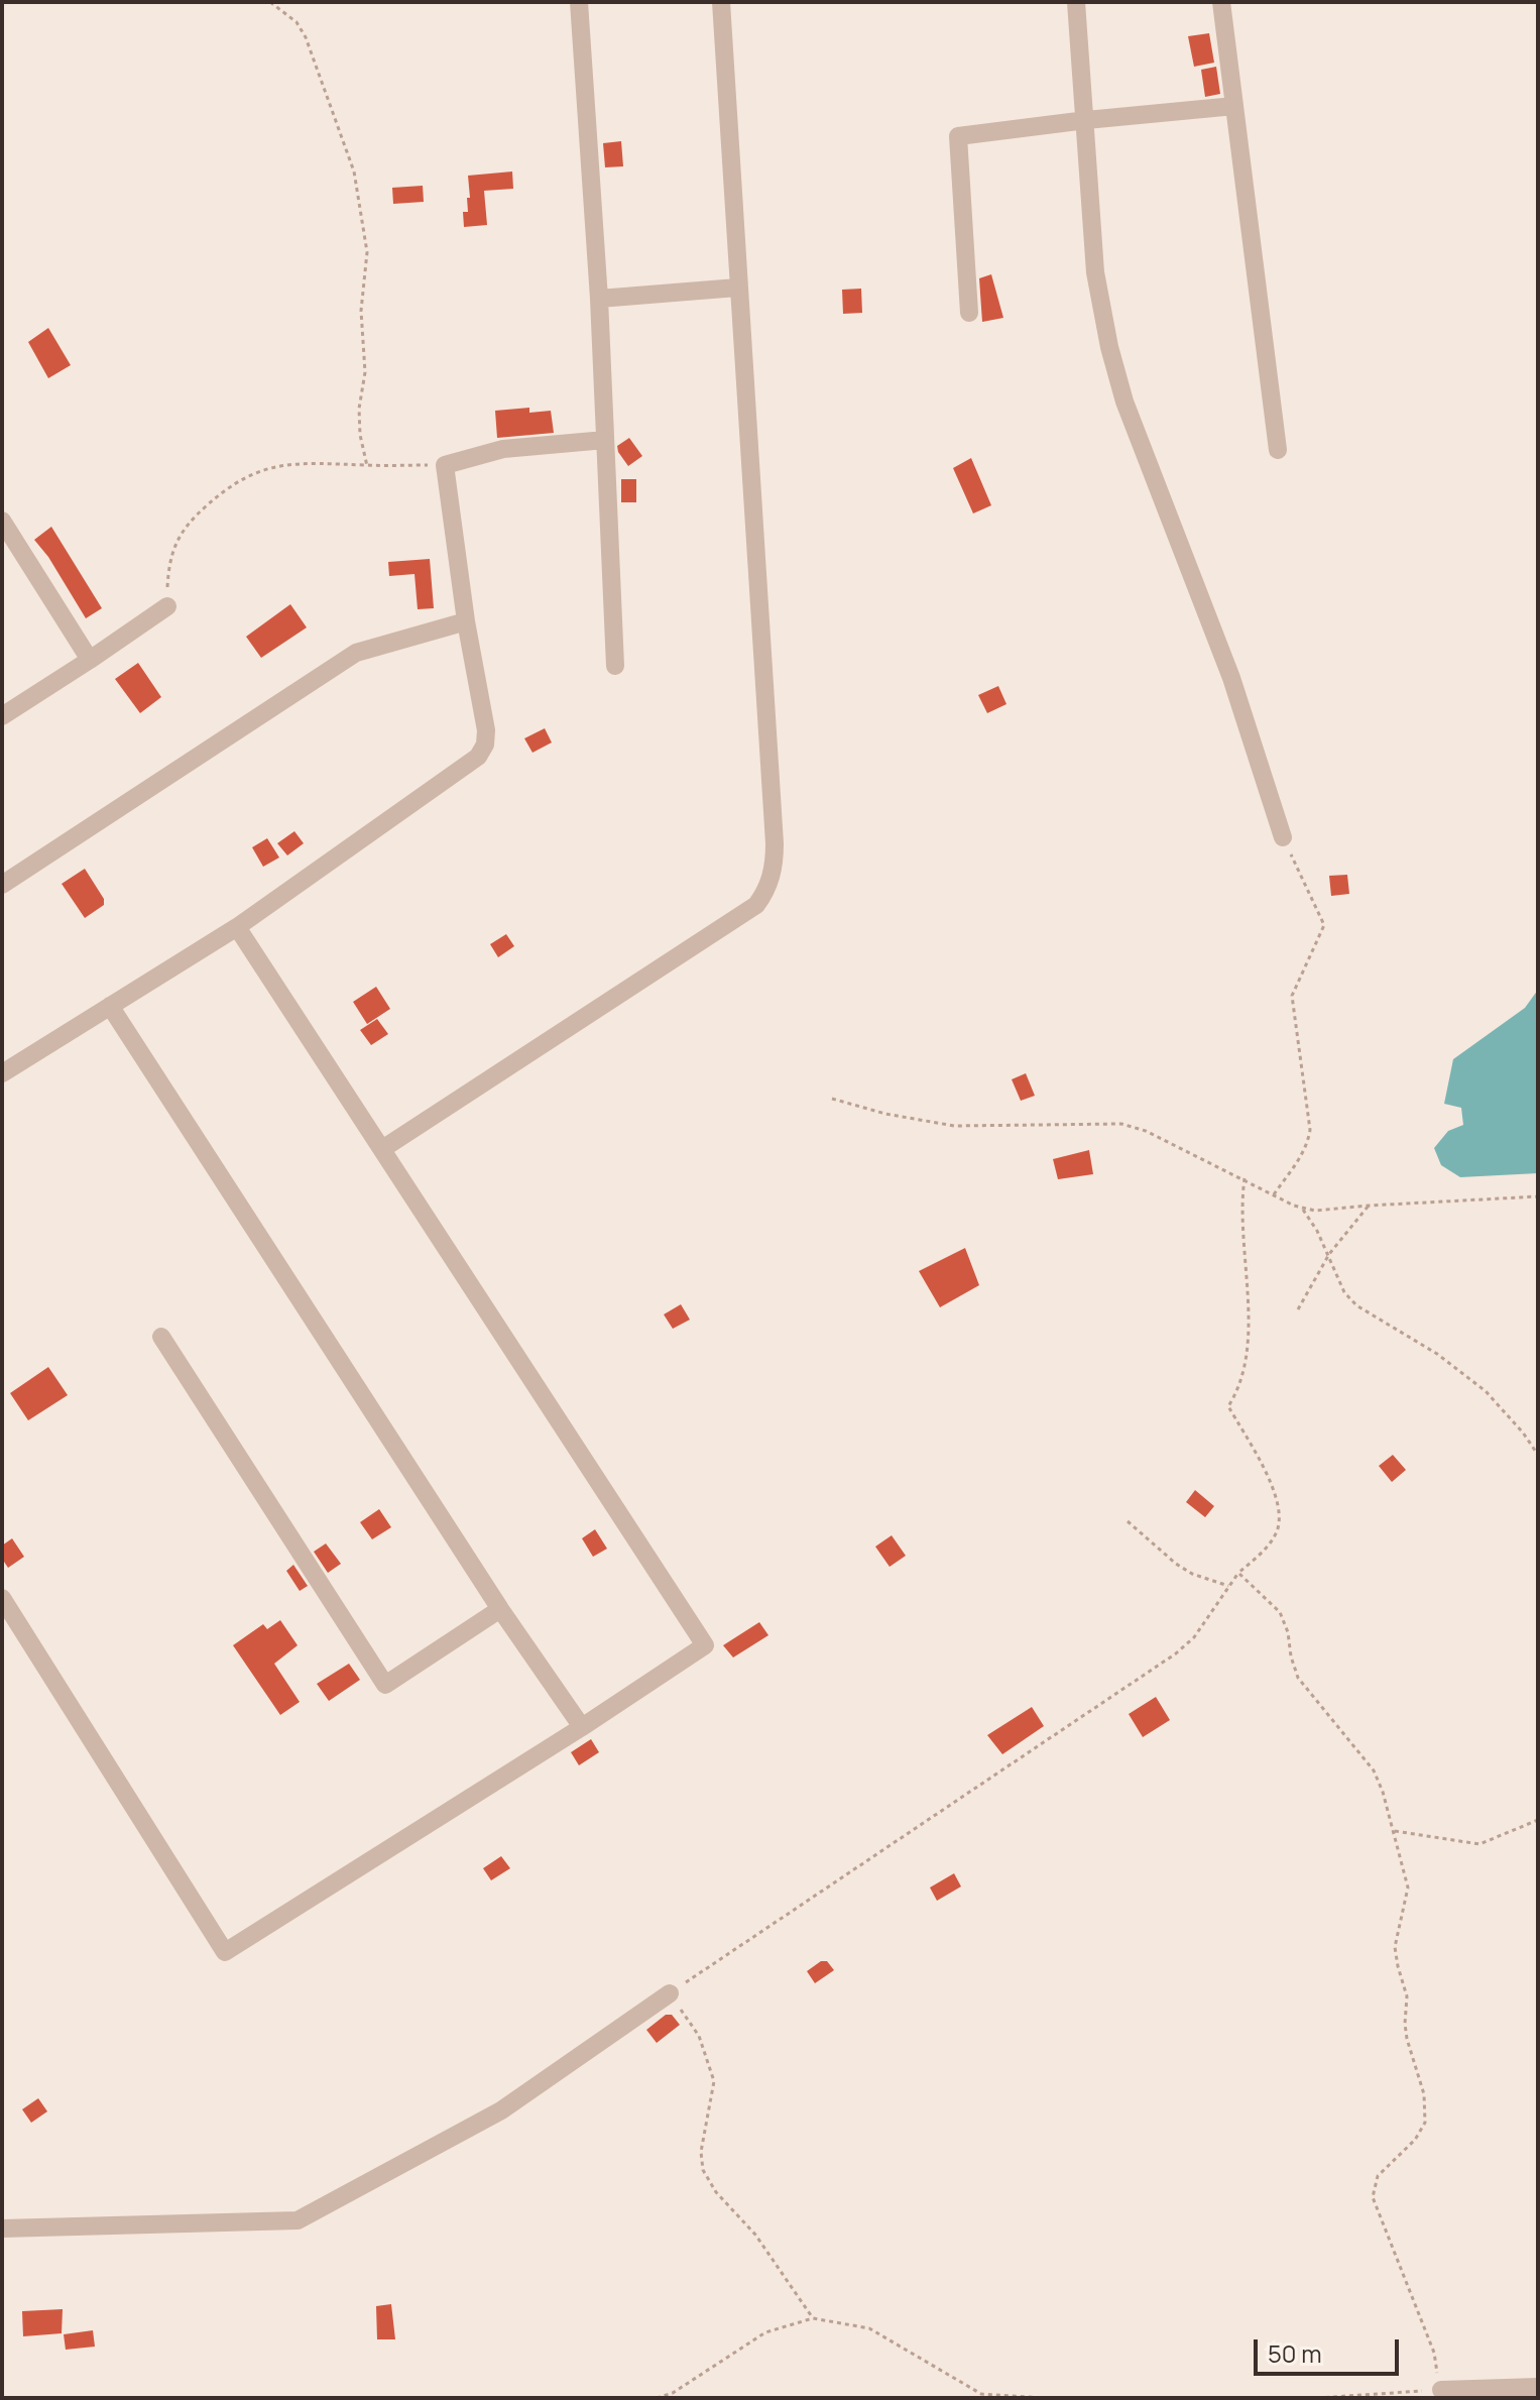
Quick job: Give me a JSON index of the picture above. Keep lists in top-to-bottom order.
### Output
{
  "scale_bar": "50 m"
}
